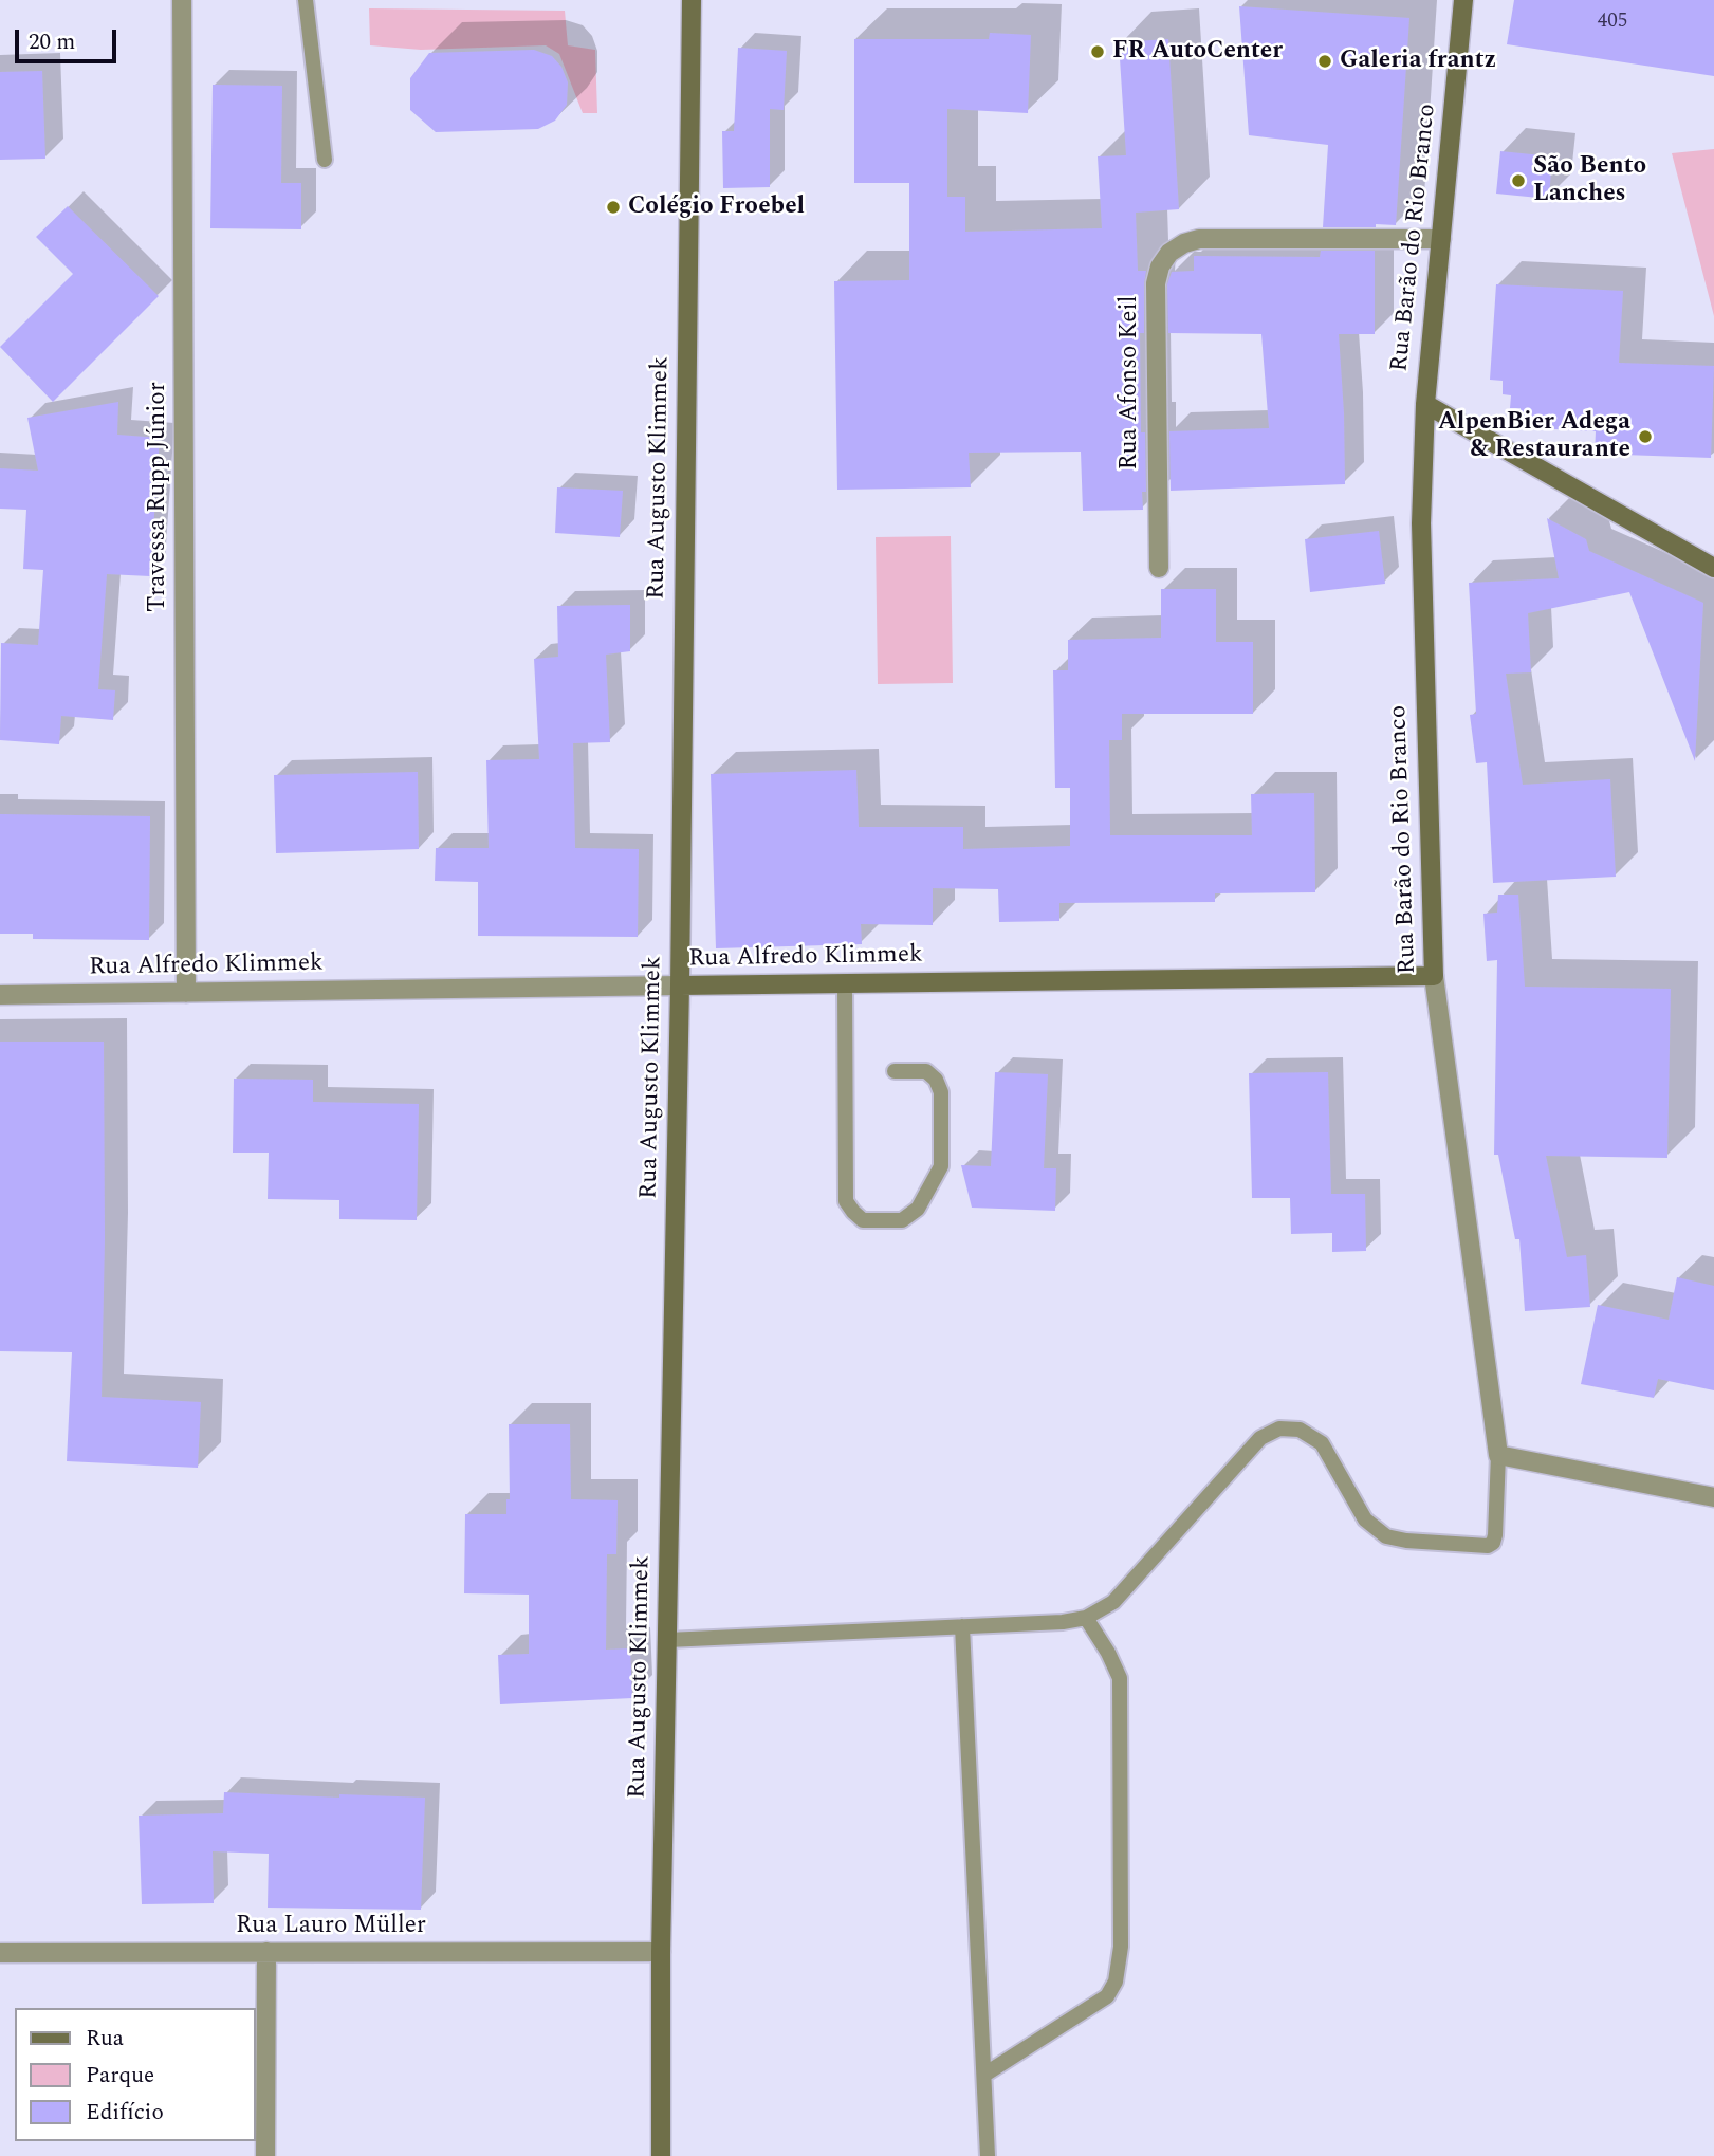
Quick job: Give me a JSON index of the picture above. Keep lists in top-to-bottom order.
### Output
{
  "streets": {
    "street": [
      "Rua Barão do Rio Branco",
      "Rua Afonso Keil",
      "Rua Augusto Klimmek",
      "Travessa Rupp Júnior",
      "Rua Alfredo Klimmek",
      "Rua Lauro Müller"
    ]
  },
  "crossings": [
    ["Rua Barão do Rio Branco", "Rua Afonso Keil"],
    ["Rua Barão do Rio Branco", "Rua Alfredo Klimmek"],
    ["Rua Augusto Klimmek", "Rua Alfredo Klimmek"],
    ["Rua Augusto Klimmek", "Rua Lauro Müller"],
    ["Travessa Rupp Júnior", "Rua Alfredo Klimmek"]
  ],
  "places": [
    "FR AutoCenter",
    "Galeria frantz",
    "São Bento Lanches",
    "Colégio Froebel",
    "AlpenBier Adega & Restaurante"
  ],
  "house_numbers": ["405"],
  "legend": ["Rua", "Parque", "Edifício"],
  "scale_bar": "20 m"
}
